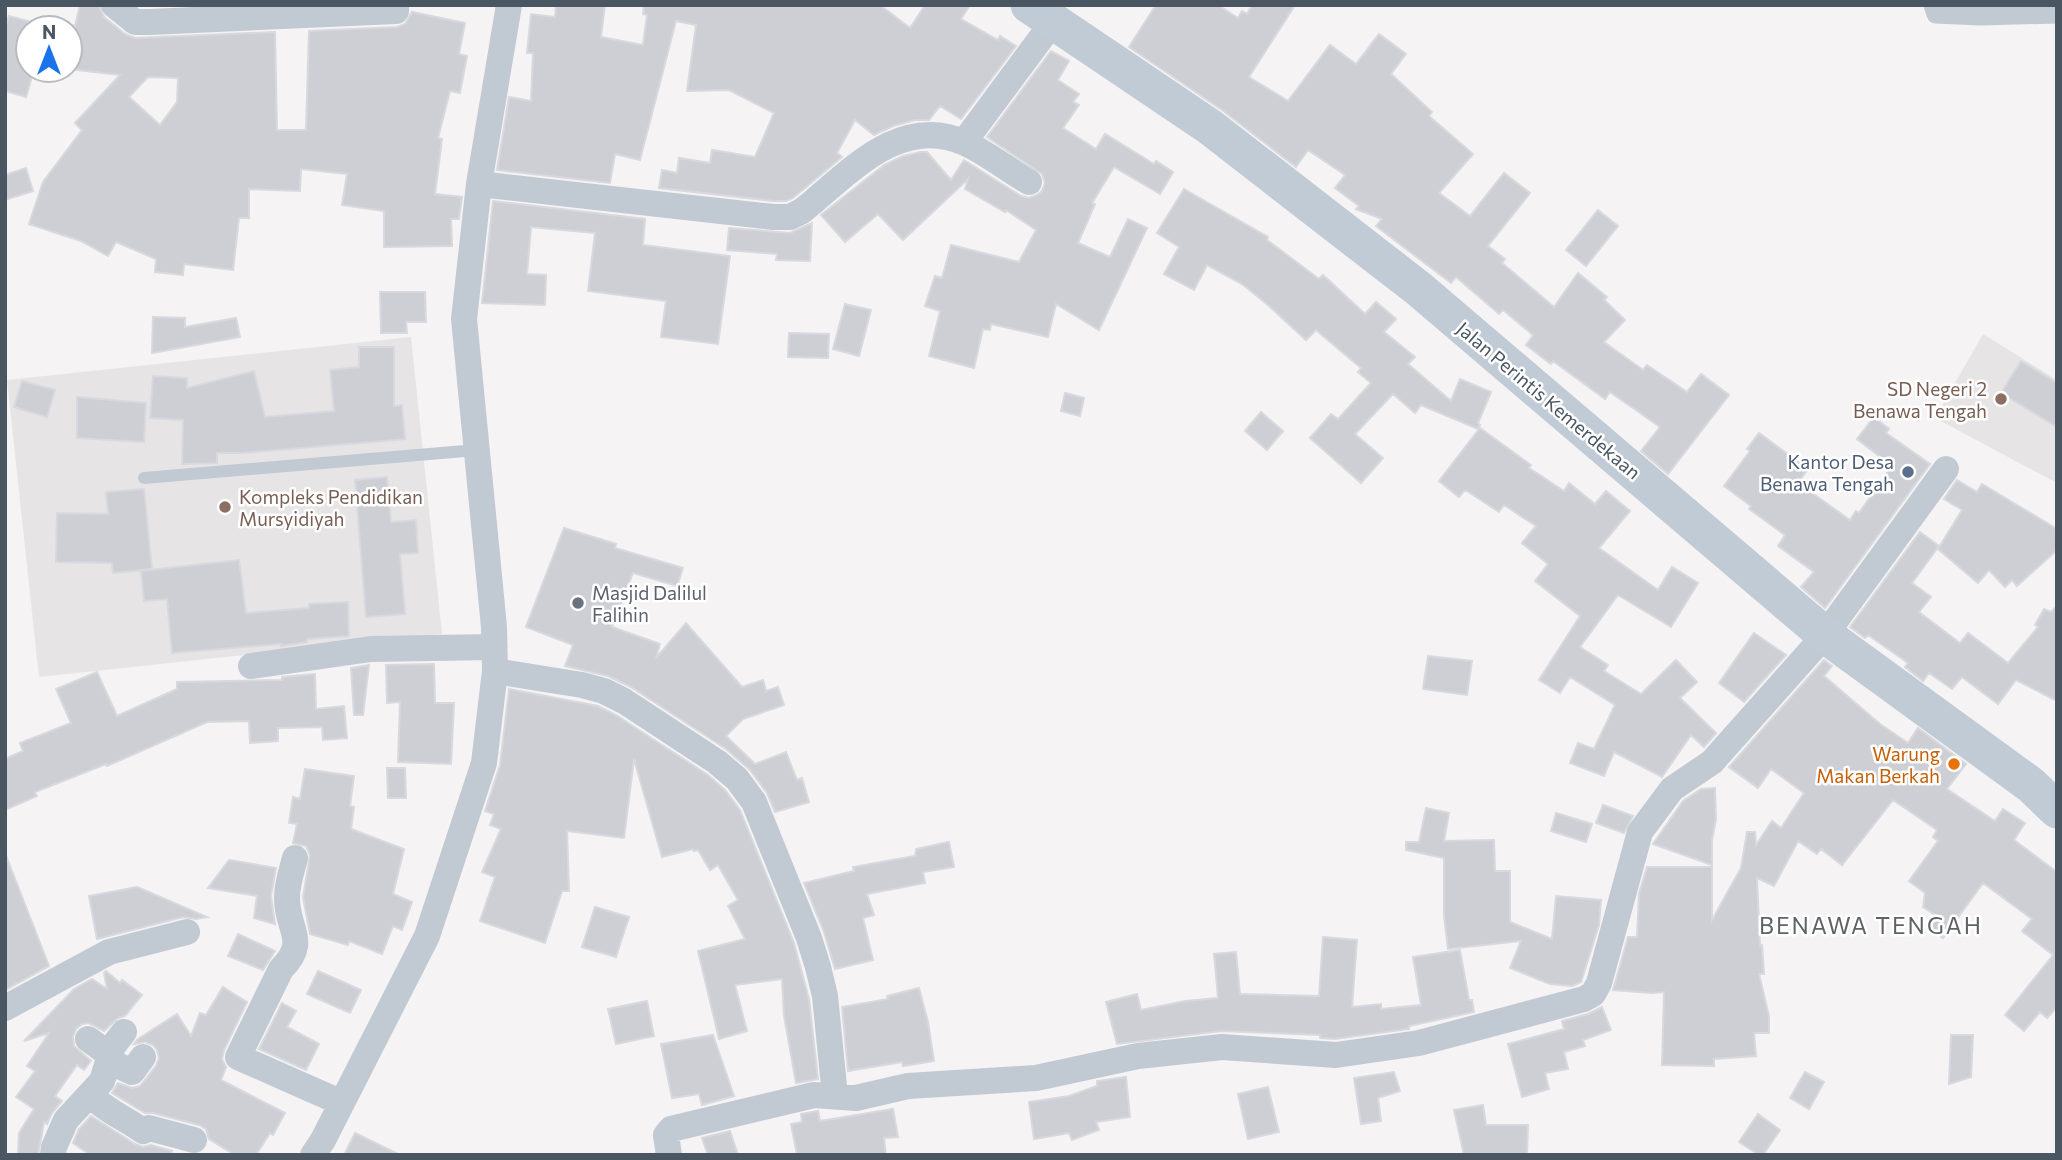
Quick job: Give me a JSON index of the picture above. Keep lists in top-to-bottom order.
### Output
{
  "streets": {
    "main road": ["Jalan Perintis Kemerdekaan"]
  },
  "districts": ["BENAWA TENGAH"],
  "places": [
    "SD Negeri 2 Benawa Tengah",
    "Kantor Desa Benawa Tengah",
    "Kompleks Pendidikan Mursyidiyah",
    "Masjid Dalilul Falihin",
    "Warung Makan Berkah"
  ],
  "north": "top"
}
